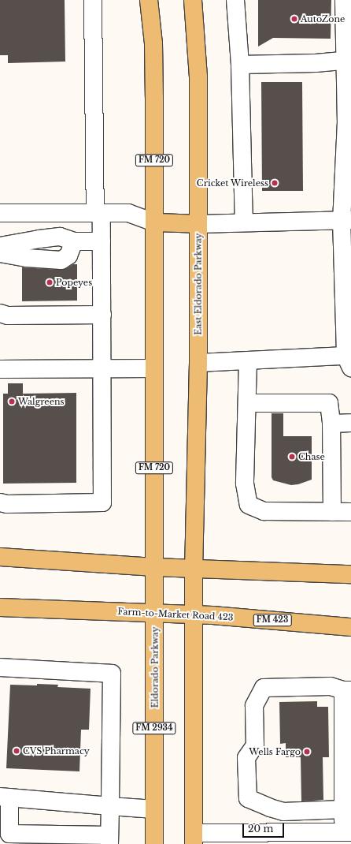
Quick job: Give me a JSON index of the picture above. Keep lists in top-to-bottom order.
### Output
{
  "streets": {
    "main road": [
      "FM 720",
      "East Eldorado Parkway",
      "Farm-to-Market Road 423",
      "FM 423",
      "Eldorado Parkway",
      "FM 2934"
    ]
  },
  "crossings": [
    ["FM 720", "Eldorado Parkway"],
    ["Farm-to-Market Road 423", "Eldorado Parkway"]
  ],
  "places": [
    "AutoZone",
    "Cricket Wireless",
    "Popeyes",
    "Walgreens",
    "Chase",
    "CVS Pharmacy",
    "Wells Fargo"
  ],
  "scale_bar": "20 m"
}
